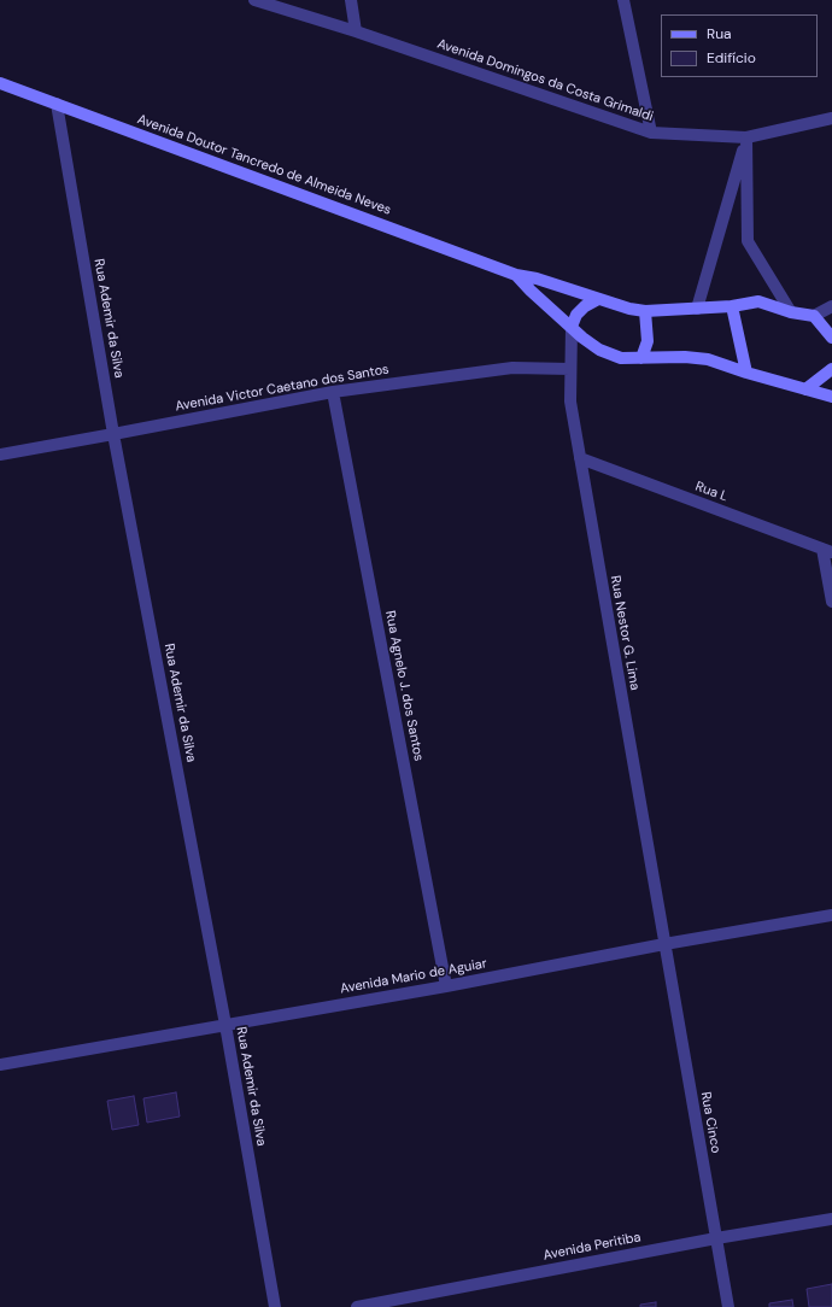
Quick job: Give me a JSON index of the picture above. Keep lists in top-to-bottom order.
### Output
{
  "streets": {
    "main road": ["Avenida Doutor Tancredo de Almeida Neves"],
    "street": [
      "Avenida Domingos da Costa Grimaldi",
      "Rua Ademir da Silva",
      "Avenida Victor Caetano dos Santos",
      "Rua L",
      "Rua Nestor G. Lima",
      "Rua Agnelo J. dos Santos",
      "Avenida Mario de Aguiar",
      "Rua Cinco",
      "Avenida Peritiba"
    ]
  },
  "crossings": [
    ["Avenida Doutor Tancredo de Almeida Neves", "Rua Ademir da Silva"],
    ["Avenida Doutor Tancredo de Almeida Neves", "Rua Nestor G. Lima"],
    ["Rua Ademir da Silva", "Avenida Victor Caetano dos Santos"],
    ["Rua Ademir da Silva", "Avenida Mario de Aguiar"],
    ["Avenida Victor Caetano dos Santos", "Rua Nestor G. Lima"],
    ["Avenida Victor Caetano dos Santos", "Rua Agnelo J. dos Santos"],
    ["Rua L", "Rua Nestor G. Lima"],
    ["Rua Nestor G. Lima", "Avenida Mario de Aguiar"],
    ["Rua Nestor G. Lima", "Rua Cinco"],
    ["Rua Agnelo J. dos Santos", "Avenida Mario de Aguiar"],
    ["Avenida Mario de Aguiar", "Rua Cinco"],
    ["Rua Cinco", "Avenida Peritiba"]
  ],
  "legend": ["Rua", "Edifício"]
}
